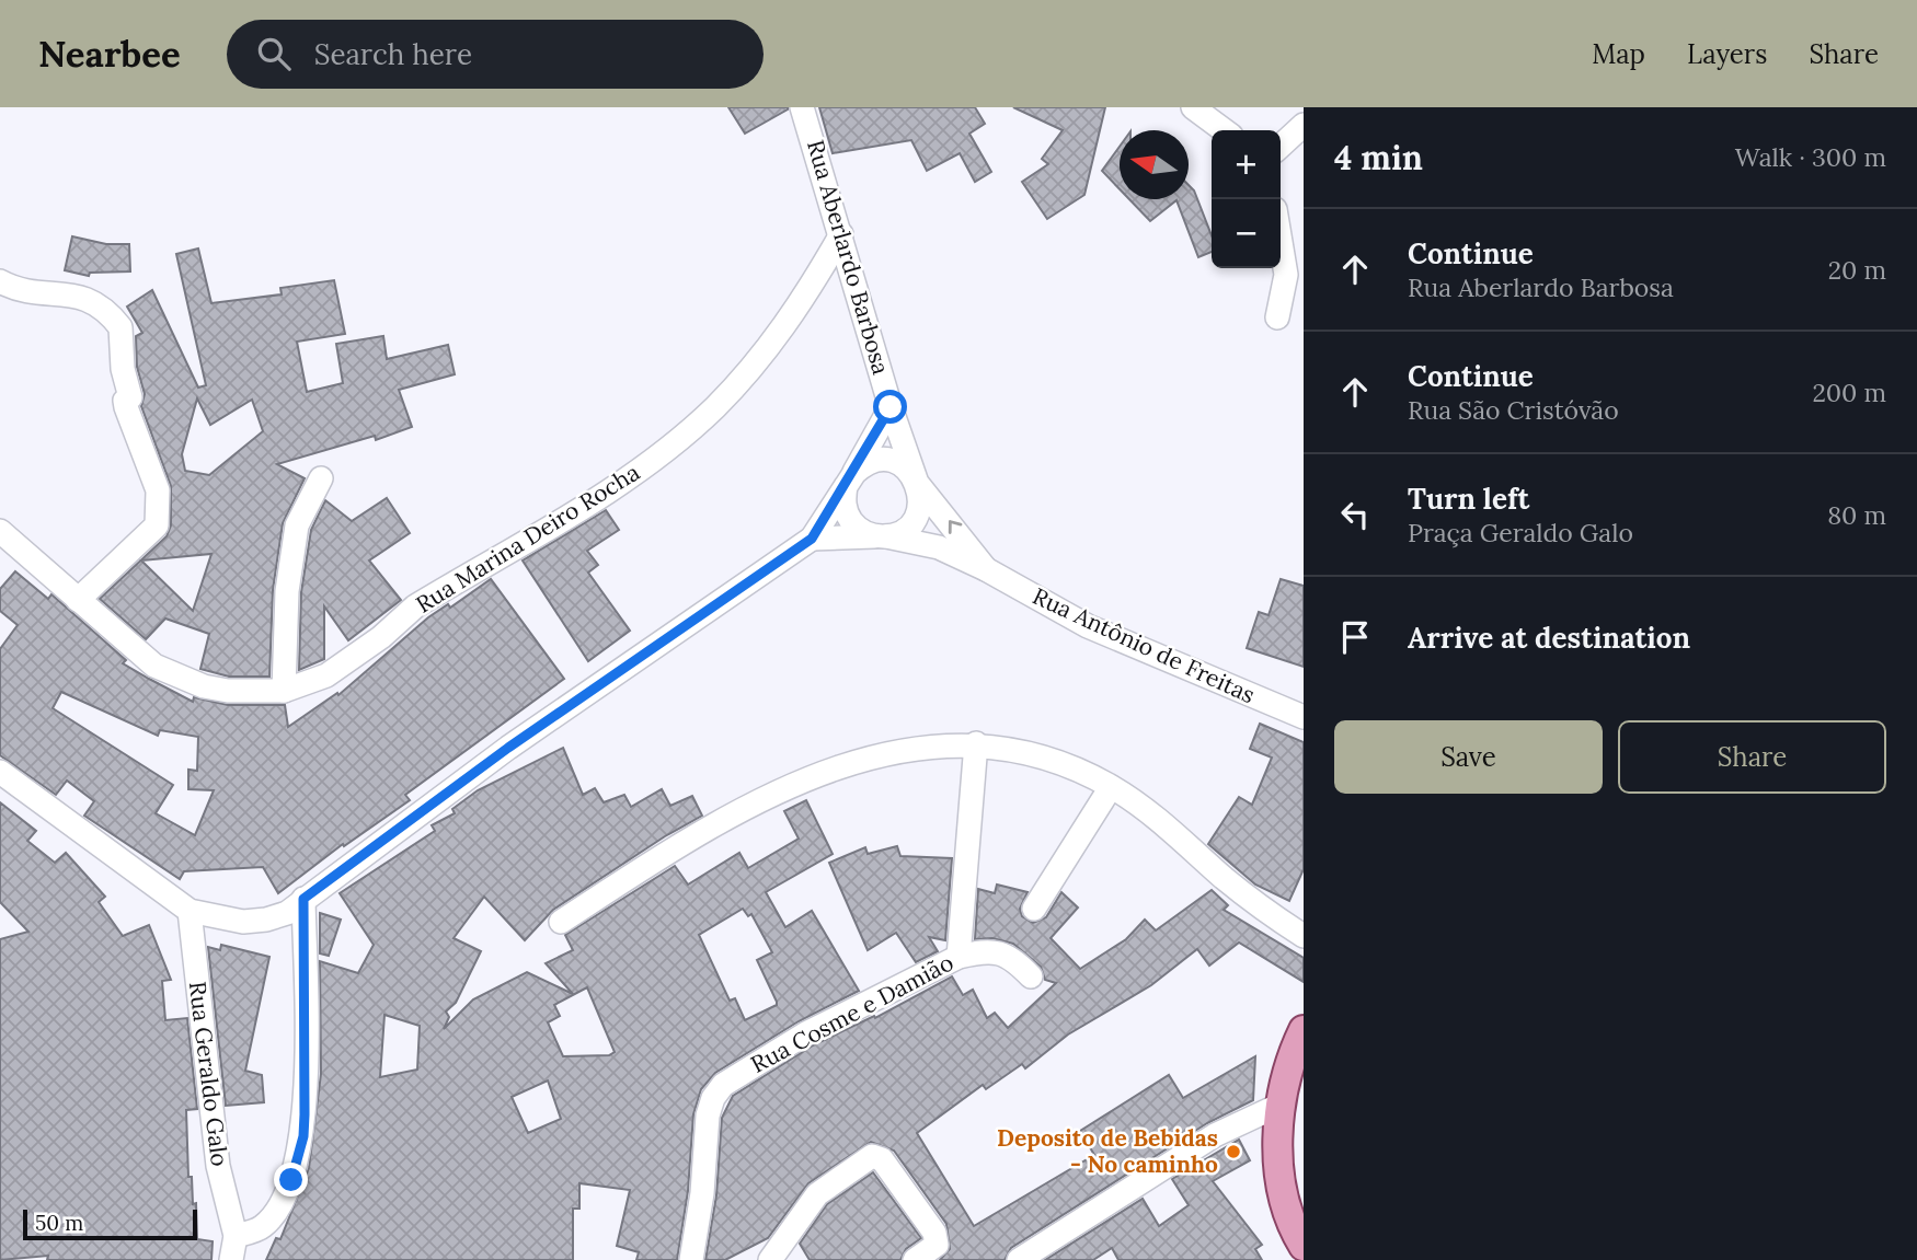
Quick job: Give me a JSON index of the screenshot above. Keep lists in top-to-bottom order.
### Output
{
  "streets": {
    "street": [
      "Rua Aberlardo Barbosa",
      "Rua Marina Deiro Rocha",
      "Rua Antônio de Freitas",
      "Rua Cosme e Damião",
      "Rua Geraldo Galo"
    ]
  },
  "crossings": [
    ["Rua Aberlardo Barbosa", "Rua Marina Deiro Rocha"],
    ["Rua Aberlardo Barbosa", "Rua Antônio de Freitas"]
  ],
  "places": ["Deposito de Bebidas - No caminho"],
  "scale_bar": "50 m",
  "north": "left",
  "page": {
    "header": "Nearbee",
    "search": "Search here",
    "nav": ["Map", "Layers", "Share"],
    "heading": ["4 min", "Walk · 300 m"],
    "map_buttons": ["+", "−"],
    "list": [
      ["Continue", "Rua Aberlardo Barbosa", "20 m"],
      ["Continue", "Rua São Cristóvão", "200 m"],
      ["Turn left", "Praça Geraldo Galo", "80 m"],
      "Arrive at destination"
    ],
    "buttons": ["Save", "Share"],
    "scale": "50 m"
  }
}
